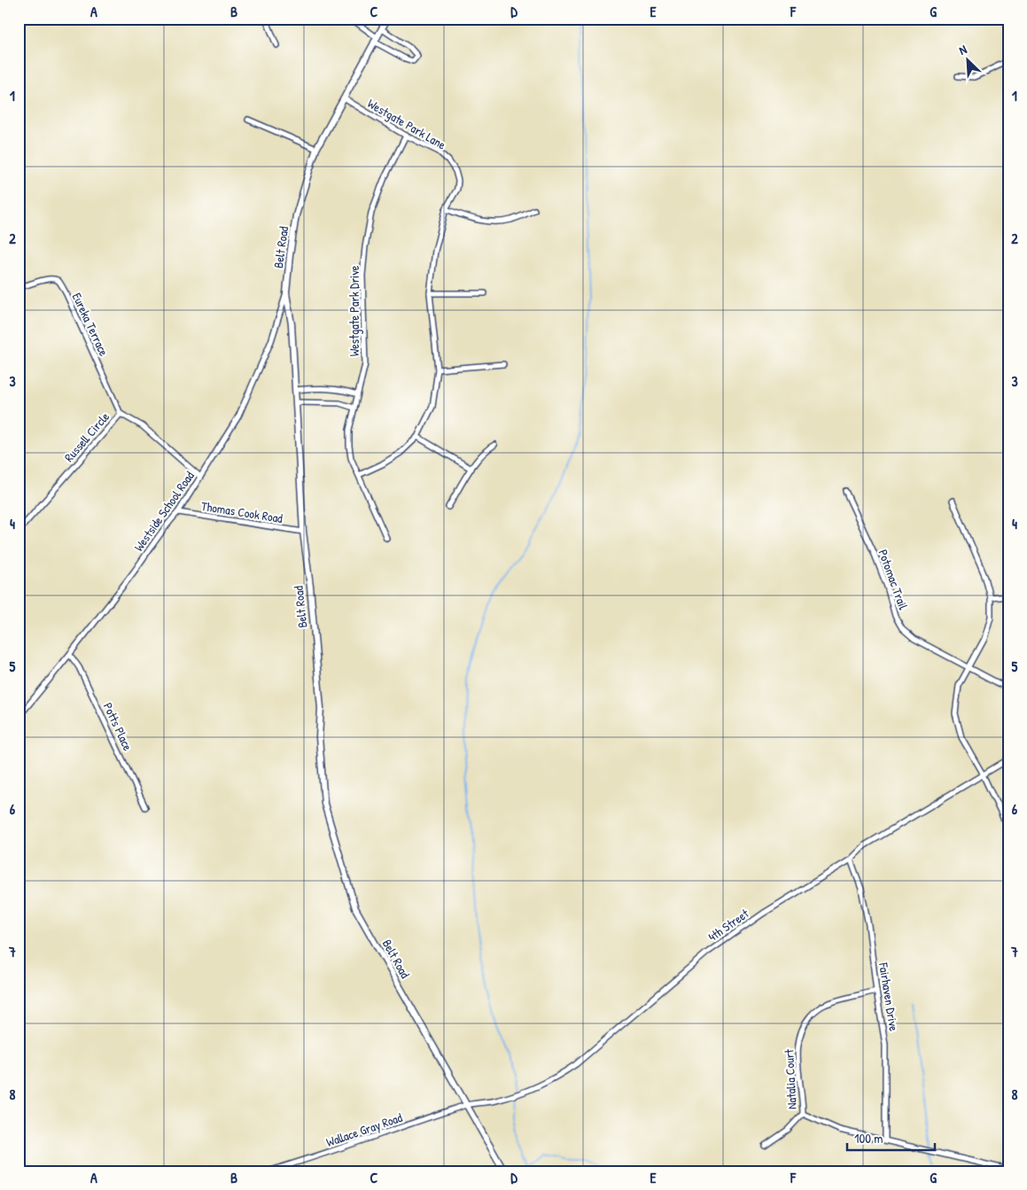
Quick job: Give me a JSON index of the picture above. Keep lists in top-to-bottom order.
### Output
{
  "streets": {
    "street": [
      "Westgate Park Lane",
      "Belt Road",
      "Westgate Park Drive",
      "Eureka Terrace",
      "Russell Circle",
      "Westside School Road",
      "Thomas Cook Road",
      "Potomac Trail",
      "Potts Place",
      "4th Street",
      "Fairhaven Drive",
      "Natalia Court",
      "Wallace Gray Road"
    ]
  },
  "crossings": [
    ["Westgate Park Lane", "Belt Road"],
    ["Westgate Park Lane", "Westgate Park Drive"],
    ["Belt Road", "Westside School Road"],
    ["Belt Road", "Thomas Cook Road"],
    ["Belt Road", "4th Street"],
    ["Belt Road", "Wallace Gray Road"],
    ["Eureka Terrace", "Russell Circle"],
    ["Russell Circle", "Westside School Road"],
    ["Westside School Road", "Thomas Cook Road"],
    ["Westside School Road", "Potts Place"],
    ["4th Street", "Fairhaven Drive"],
    ["4th Street", "Wallace Gray Road"],
    ["Fairhaven Drive", "Natalia Court"]
  ],
  "scale_bar": "100 m",
  "north": "top left",
  "grid": {
    "columns": [
      "A",
      "B",
      "C",
      "D",
      "E",
      "F",
      "G"
    ],
    "rows": [
      "1",
      "2",
      "3",
      "4",
      "5",
      "6",
      "7",
      "8"
    ]
  }
}
